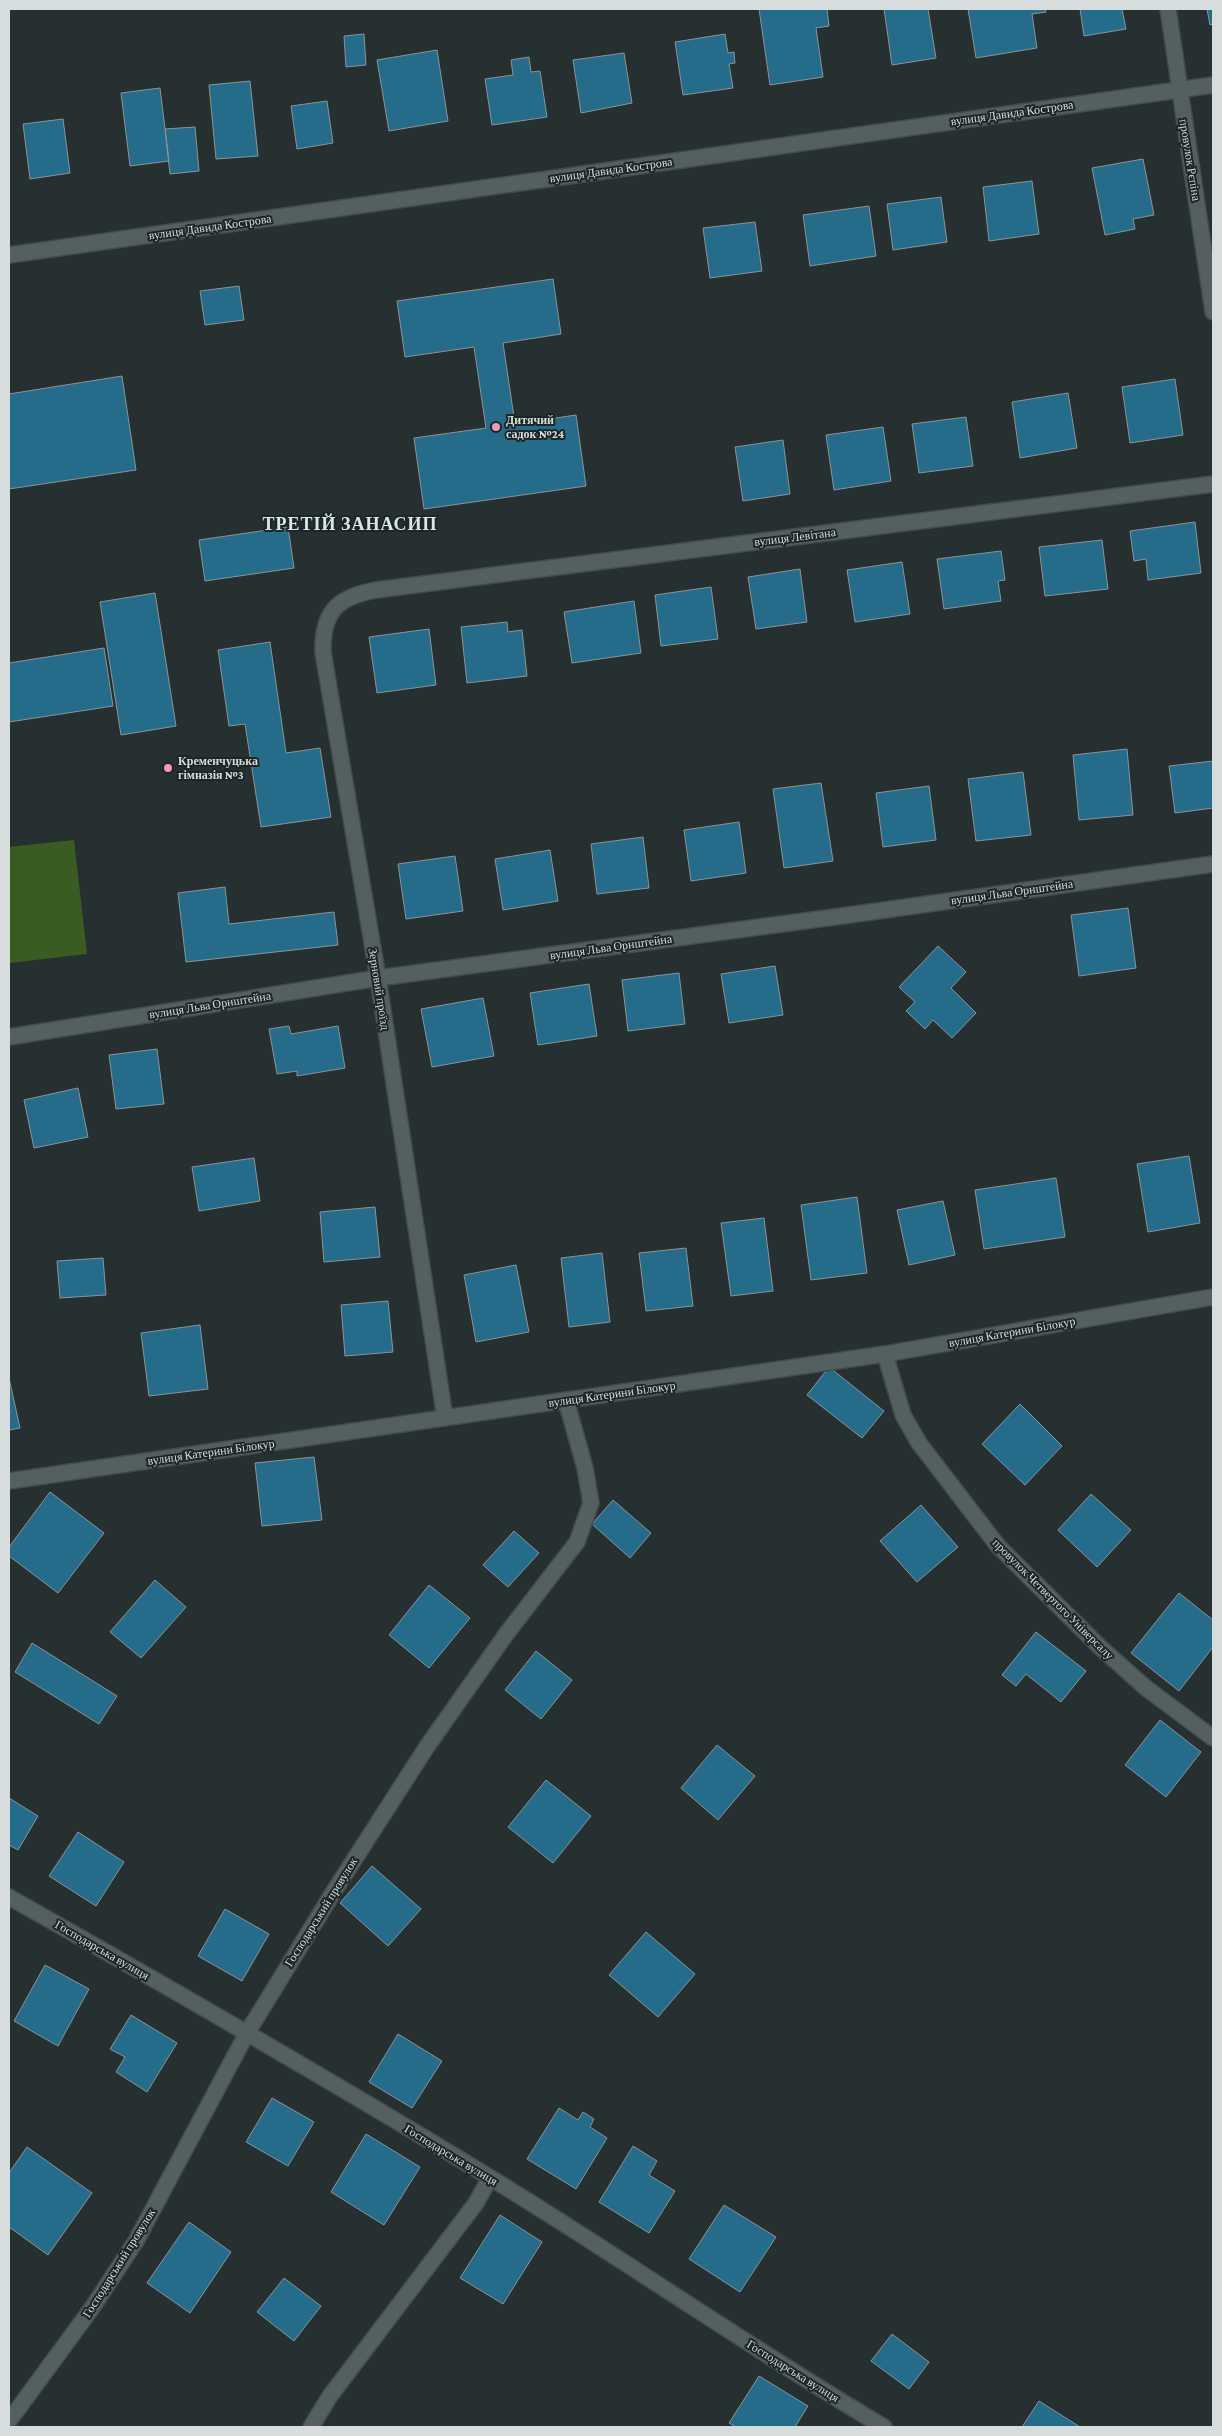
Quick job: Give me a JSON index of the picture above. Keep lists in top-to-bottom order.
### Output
{
  "streets": {
    "street": [
      "вулиця Давида Кострова",
      "провулок Рєпіна",
      "вулиця Левітана",
      "вулиця Льва Орнштейна",
      "Зерновий проїзд",
      "вулиця Катерини Білокур",
      "провулок Четвертого Універсалу",
      "Господарський провулок",
      "Господарська вулиця"
    ]
  },
  "crossings": [
    ["вулиця Давида Кострова", "провулок Рєпіна"],
    ["вулиця Левітана", "Зерновий проїзд"],
    ["вулиця Льва Орнштейна", "Зерновий проїзд"],
    ["Зерновий проїзд", "вулиця Катерини Білокур"],
    ["вулиця Катерини Білокур", "провулок Четвертого Універсалу"],
    ["вулиця Катерини Білокур", "Господарський провулок"],
    ["Господарський провулок", "Господарська вулиця"]
  ],
  "districts": ["ТРЕТІЙ ЗАНАСИП"],
  "places": ["Дитячий садок №24", "Кременчуцька гімназія №3"]
}
